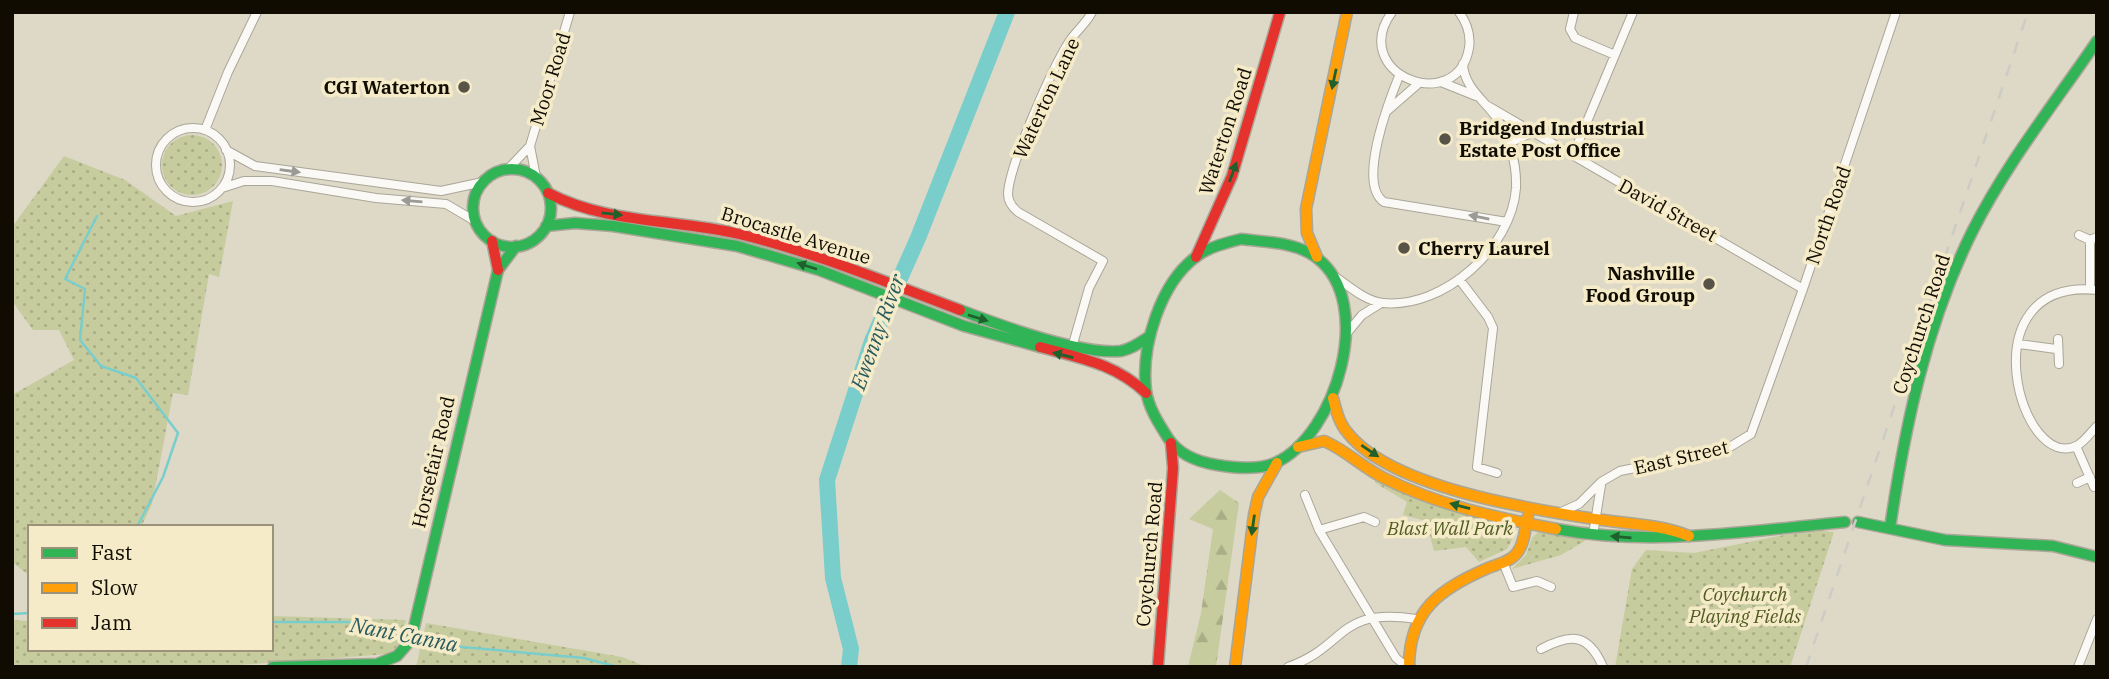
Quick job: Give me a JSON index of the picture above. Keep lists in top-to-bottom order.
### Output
{
  "streets": {
    "main road": [
      "Waterton Road",
      "Brocastle Avenue",
      "Coychurch Road",
      "Horsefair Road"
    ],
    "street": [
      "Moor Road",
      "Waterton Lane",
      "David Street",
      "North Road",
      "East Street"
    ]
  },
  "crossings": [
    ["Moor Road", "Brocastle Avenue"],
    ["Moor Road", "Horsefair Road"],
    ["Waterton Lane", "Brocastle Avenue"],
    ["Waterton Road", "Brocastle Avenue"],
    ["Waterton Road", "Coychurch Road"],
    ["David Street", "North Road"],
    ["North Road", "East Street"],
    ["Brocastle Avenue", "Coychurch Road"],
    ["Brocastle Avenue", "Horsefair Road"]
  ],
  "water": ["Ewenny River", "Nant Canna"],
  "parks": ["Blast Wall Park", "Coychurch Playing Fields"],
  "places": [
    "CGI Waterton",
    "Bridgend Industrial Estate Post Office",
    "Cherry Laurel",
    "Nashville Food Group"
  ],
  "legend": ["Fast", "Slow", "Jam"]
}
